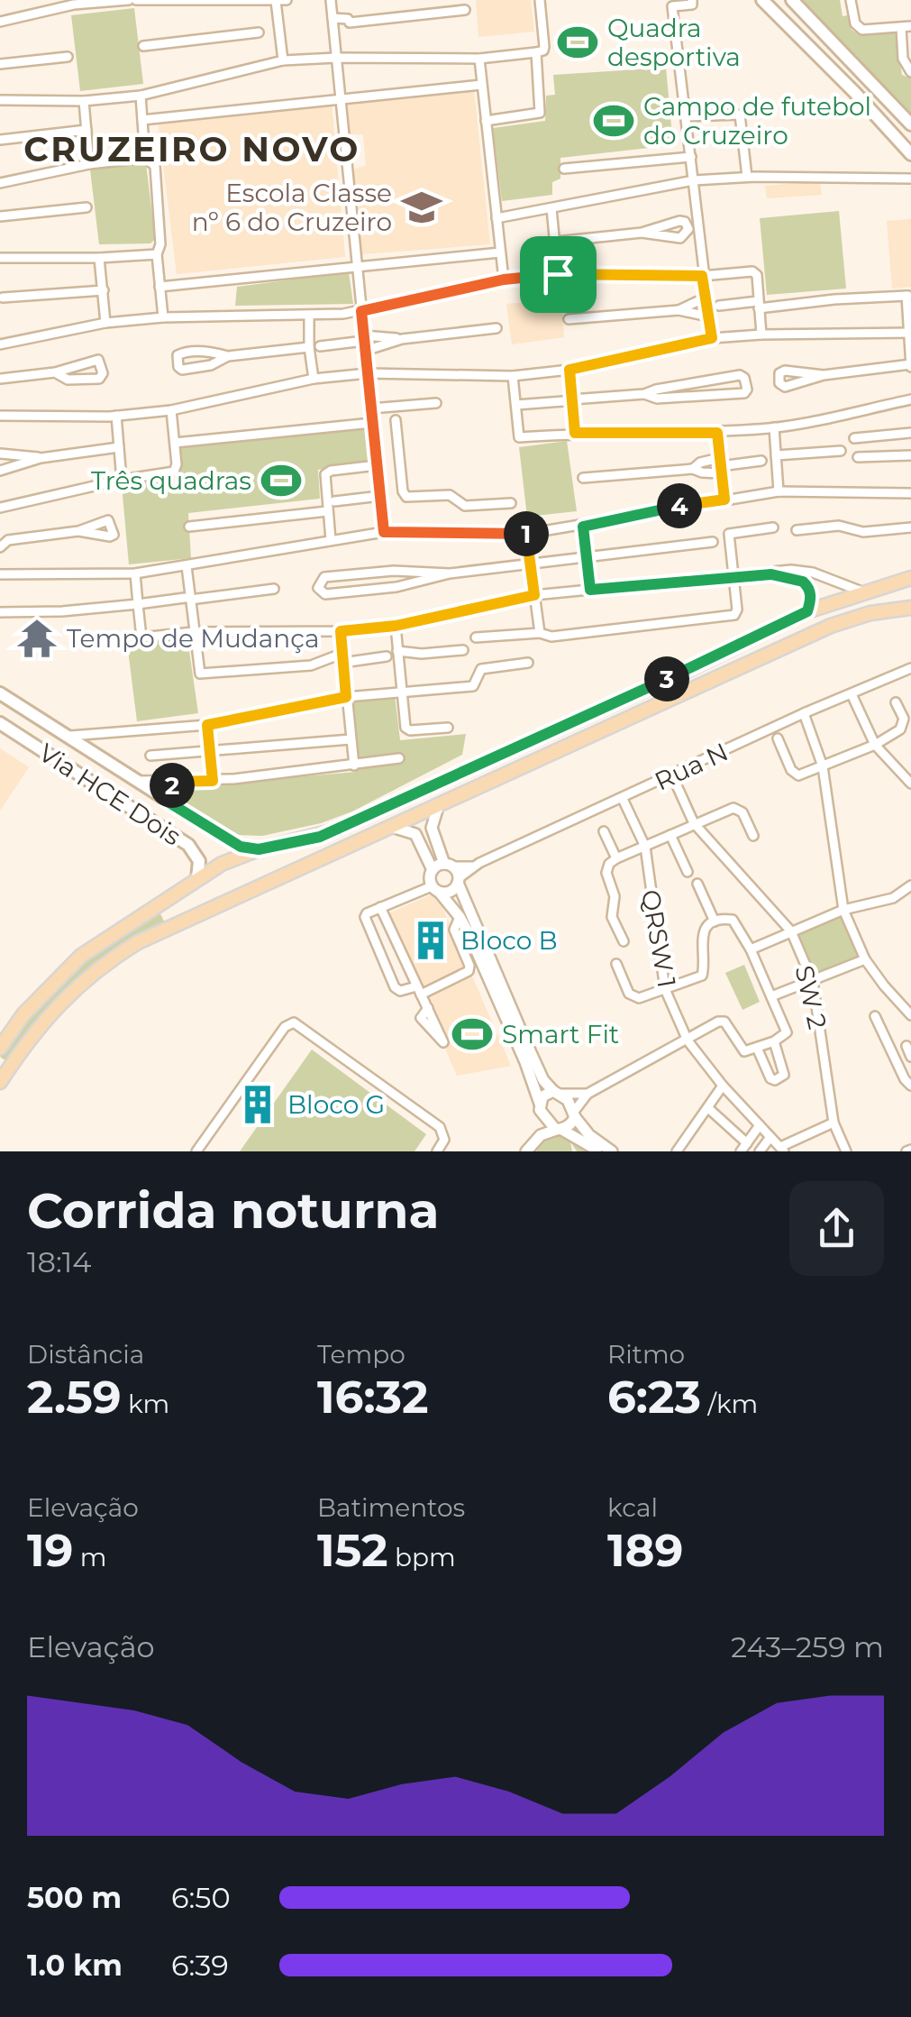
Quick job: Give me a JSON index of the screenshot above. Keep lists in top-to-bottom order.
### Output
{
  "streets": {
    "main road": ["Via HCE Dois"],
    "street": ["Rua N", "QRSW 1", "SW 2"]
  },
  "crossings": [
    ["Rua N", "QRSW 1"],
    ["Rua N", "SW 2"]
  ],
  "districts": ["CRUZEIRO NOVO"],
  "places": {
    "sports": [
      "Quadra desportiva",
      "Campo de futebol do Cruzeiro",
      "Três quadras",
      "Smart Fit"
    ],
    "school or university": ["Escola Classe nº 6 do Cruzeiro"],
    "temple": ["Tempo de Mudança"],
    "building": ["Bloco B", "Bloco G"]
  },
  "page": {
    "pins": [
      "4",
      "1",
      "3",
      "2"
    ],
    "heading": ["Corrida noturna", "18:14"],
    "stats": [
      ["Distância", "2.59 km"],
      ["Tempo", "16:32"],
      ["Ritmo", "6:23 /km"],
      ["Elevação", "19 m"],
      ["Batimentos", "152 bpm"],
      ["kcal", "189"]
    ],
    "chart": ["Elevação", "243–259 m"],
    "list": [
      {
        "name": "500 m",
        "note": "6:50"
      },
      {
        "name": "1.0 km",
        "note": "6:39"
      }
    ]
  }
}
